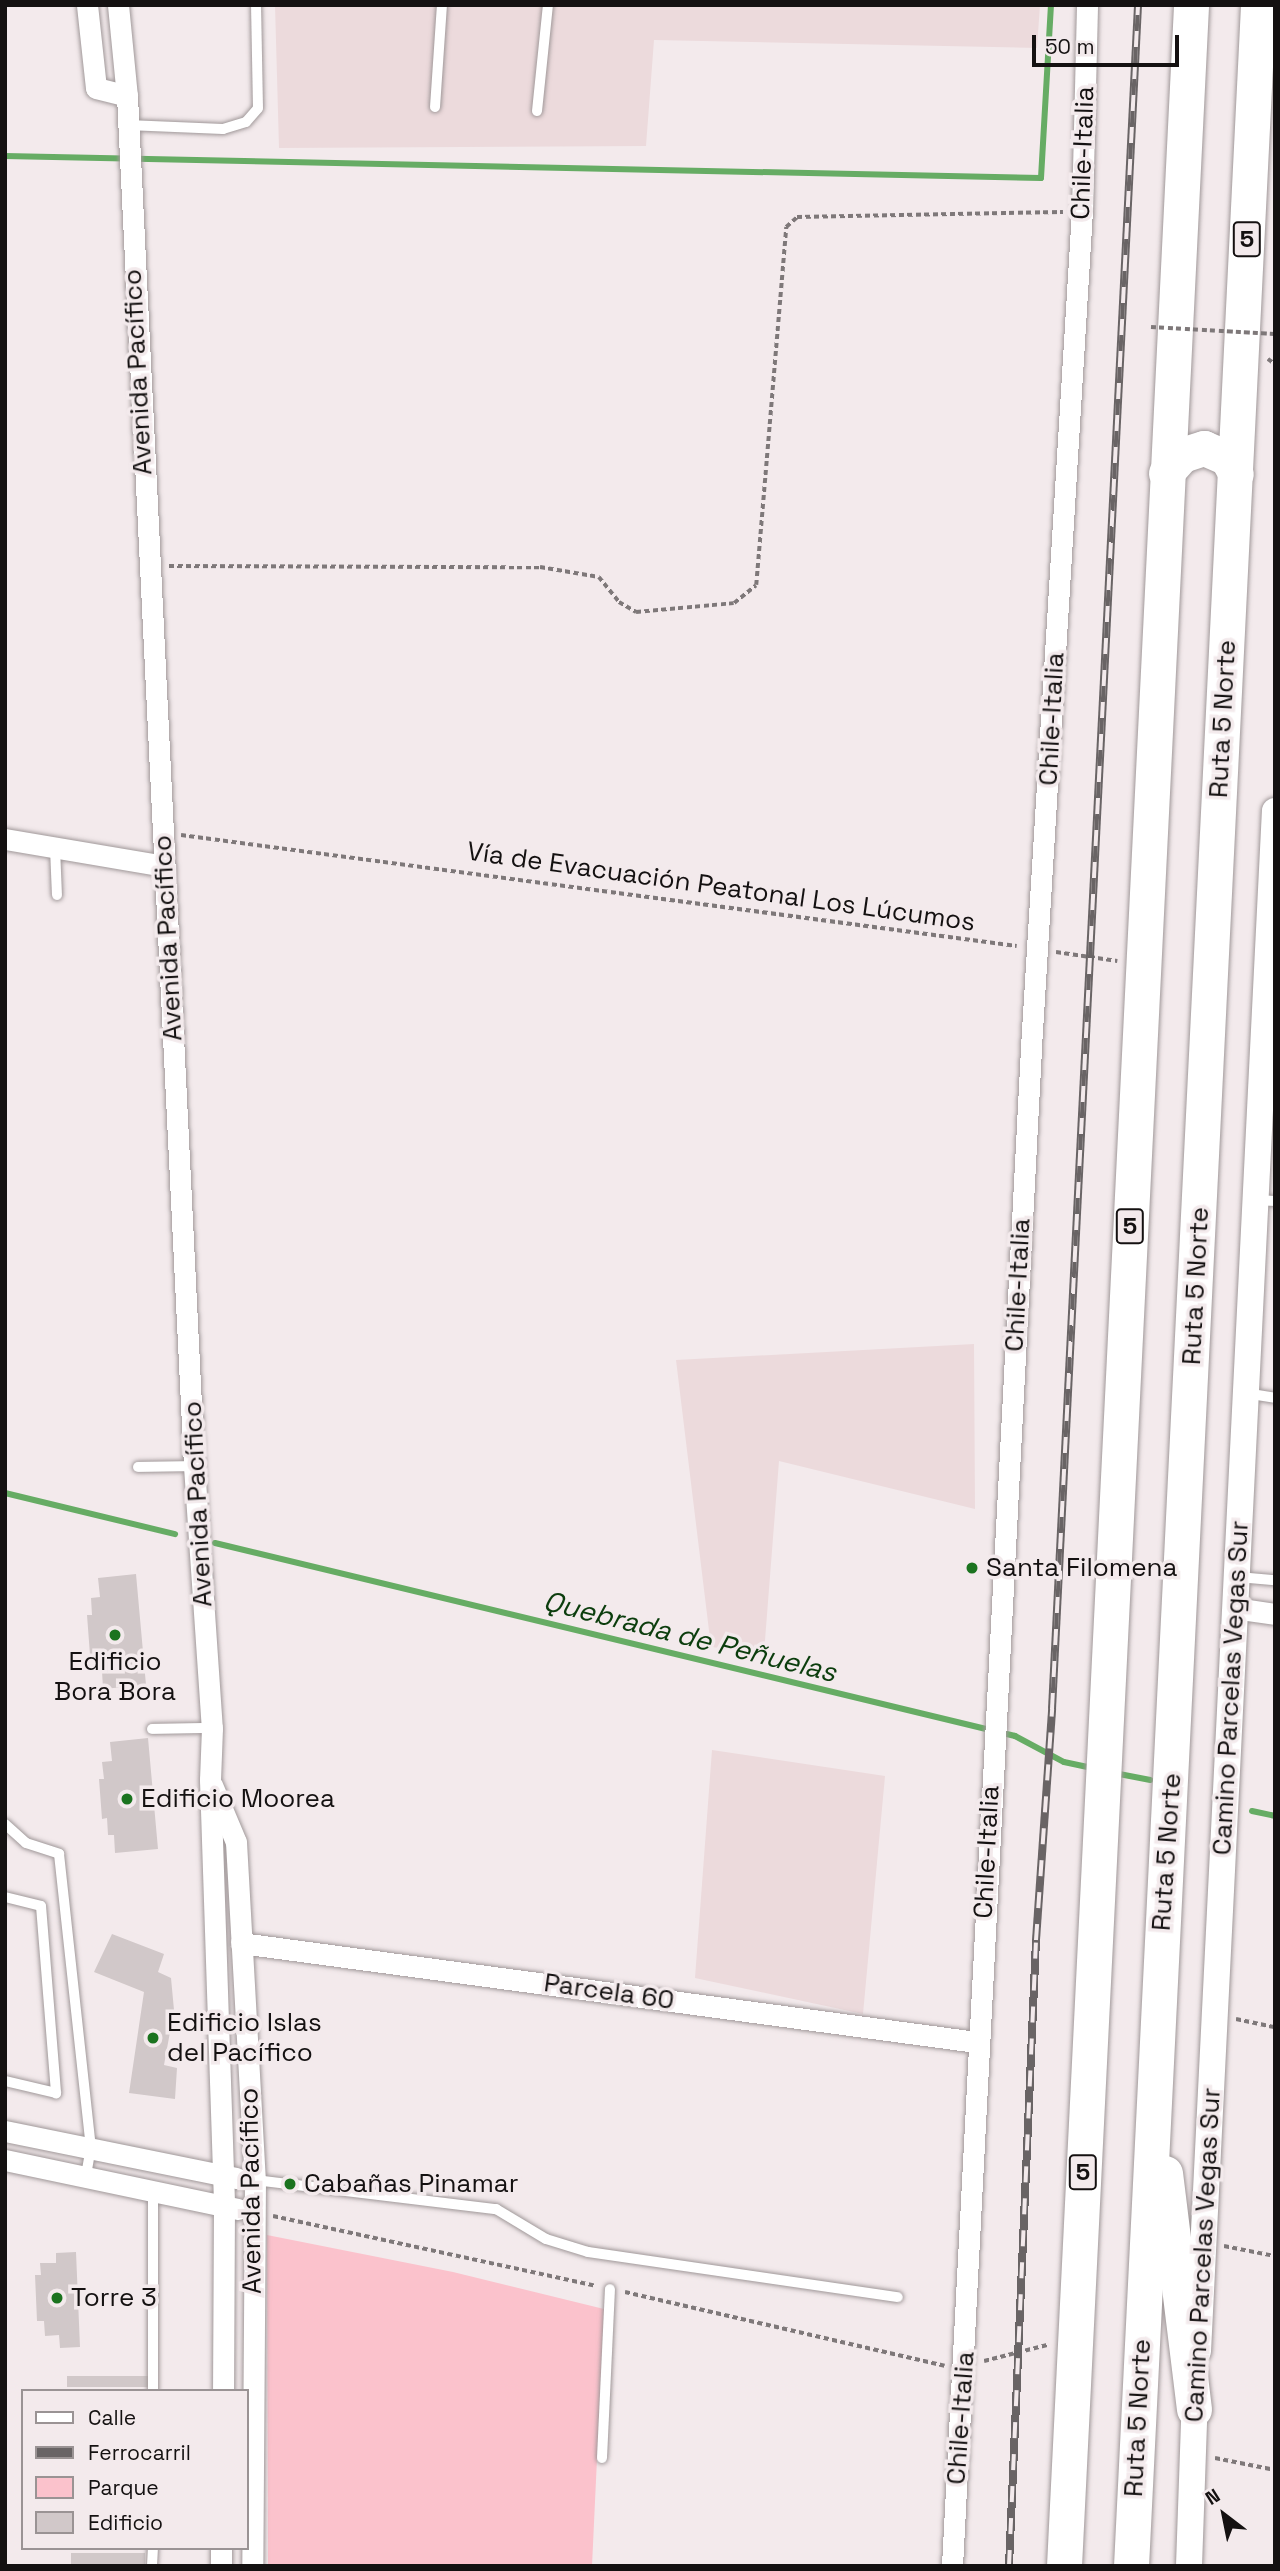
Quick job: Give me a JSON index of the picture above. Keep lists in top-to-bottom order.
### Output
{
  "streets": {
    "highway": ["5", "Ruta 5 Norte"],
    "street": [
      "Chile-Italia",
      "Avenida Pacífico",
      "Camino Parcelas Vegas Sur",
      "Parcela 60"
    ],
    "path": ["Vía de Evacuación Peatonal Los Lúcumos"]
  },
  "crossings": [
    ["Chile-Italia", "Vía de Evacuación Peatonal Los Lúcumos"],
    ["Chile-Italia", "Parcela 60"],
    ["5", "Vía de Evacuación Peatonal Los Lúcumos"],
    ["Avenida Pacífico", "Vía de Evacuación Peatonal Los Lúcumos"],
    ["Avenida Pacífico", "Parcela 60"]
  ],
  "water": ["Quebrada de Peñuelas"],
  "places": [
    "Santa Filomena",
    "Edificio Bora Bora",
    "Edificio Moorea",
    "Edificio Islas del Pacífico",
    "Cabañas Pinamar",
    "Torre 3"
  ],
  "legend": [
    "Calle",
    "Ferrocarril",
    "Parque",
    "Edificio"
  ],
  "scale_bar": "50 m",
  "north": "top left"
}
